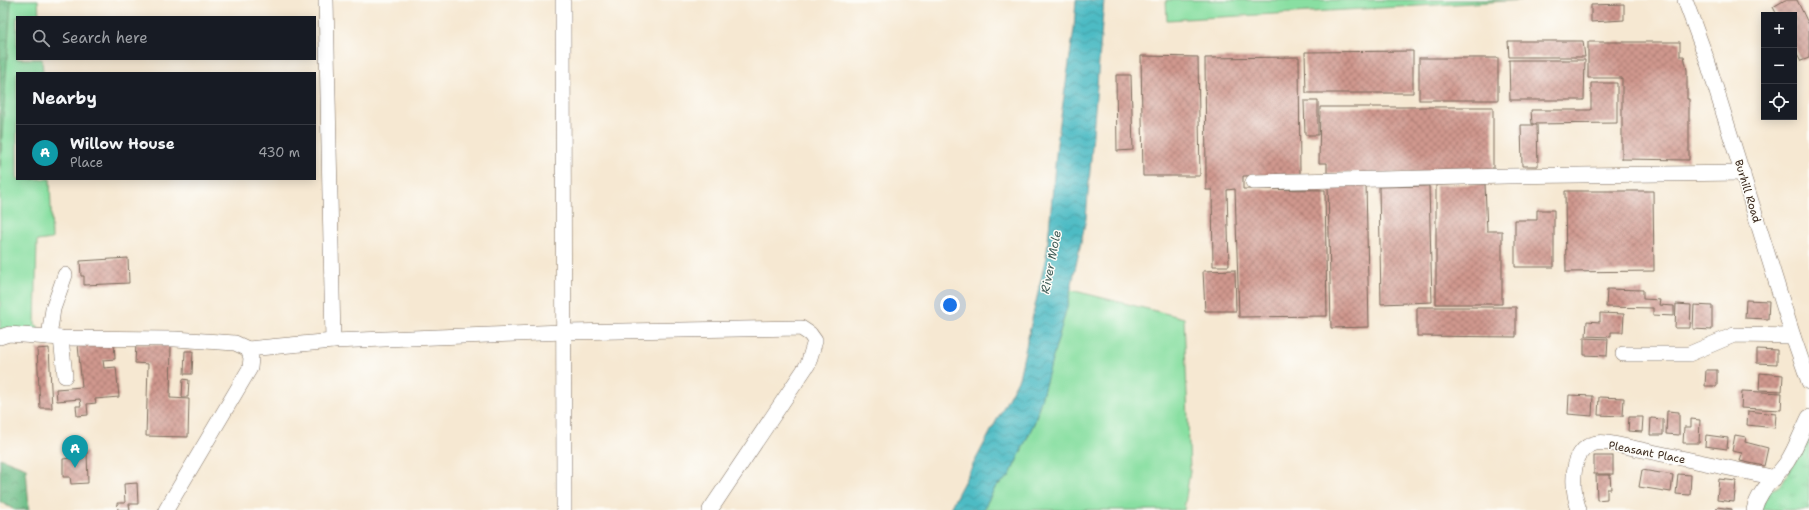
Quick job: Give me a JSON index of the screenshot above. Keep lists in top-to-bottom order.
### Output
{
  "streets": {
    "street": ["Burhill Road", "Pleasant Place"]
  },
  "water": ["River Mole"],
  "page": {
    "map_buttons": ["+", "−"],
    "search": "Search here",
    "heading": "Nearby",
    "list": [
      {
        "mark": "A",
        "name": "Willow House",
        "note": "Place",
        "value": "430 m"
      }
    ],
    "pins": "A"
  }
}
